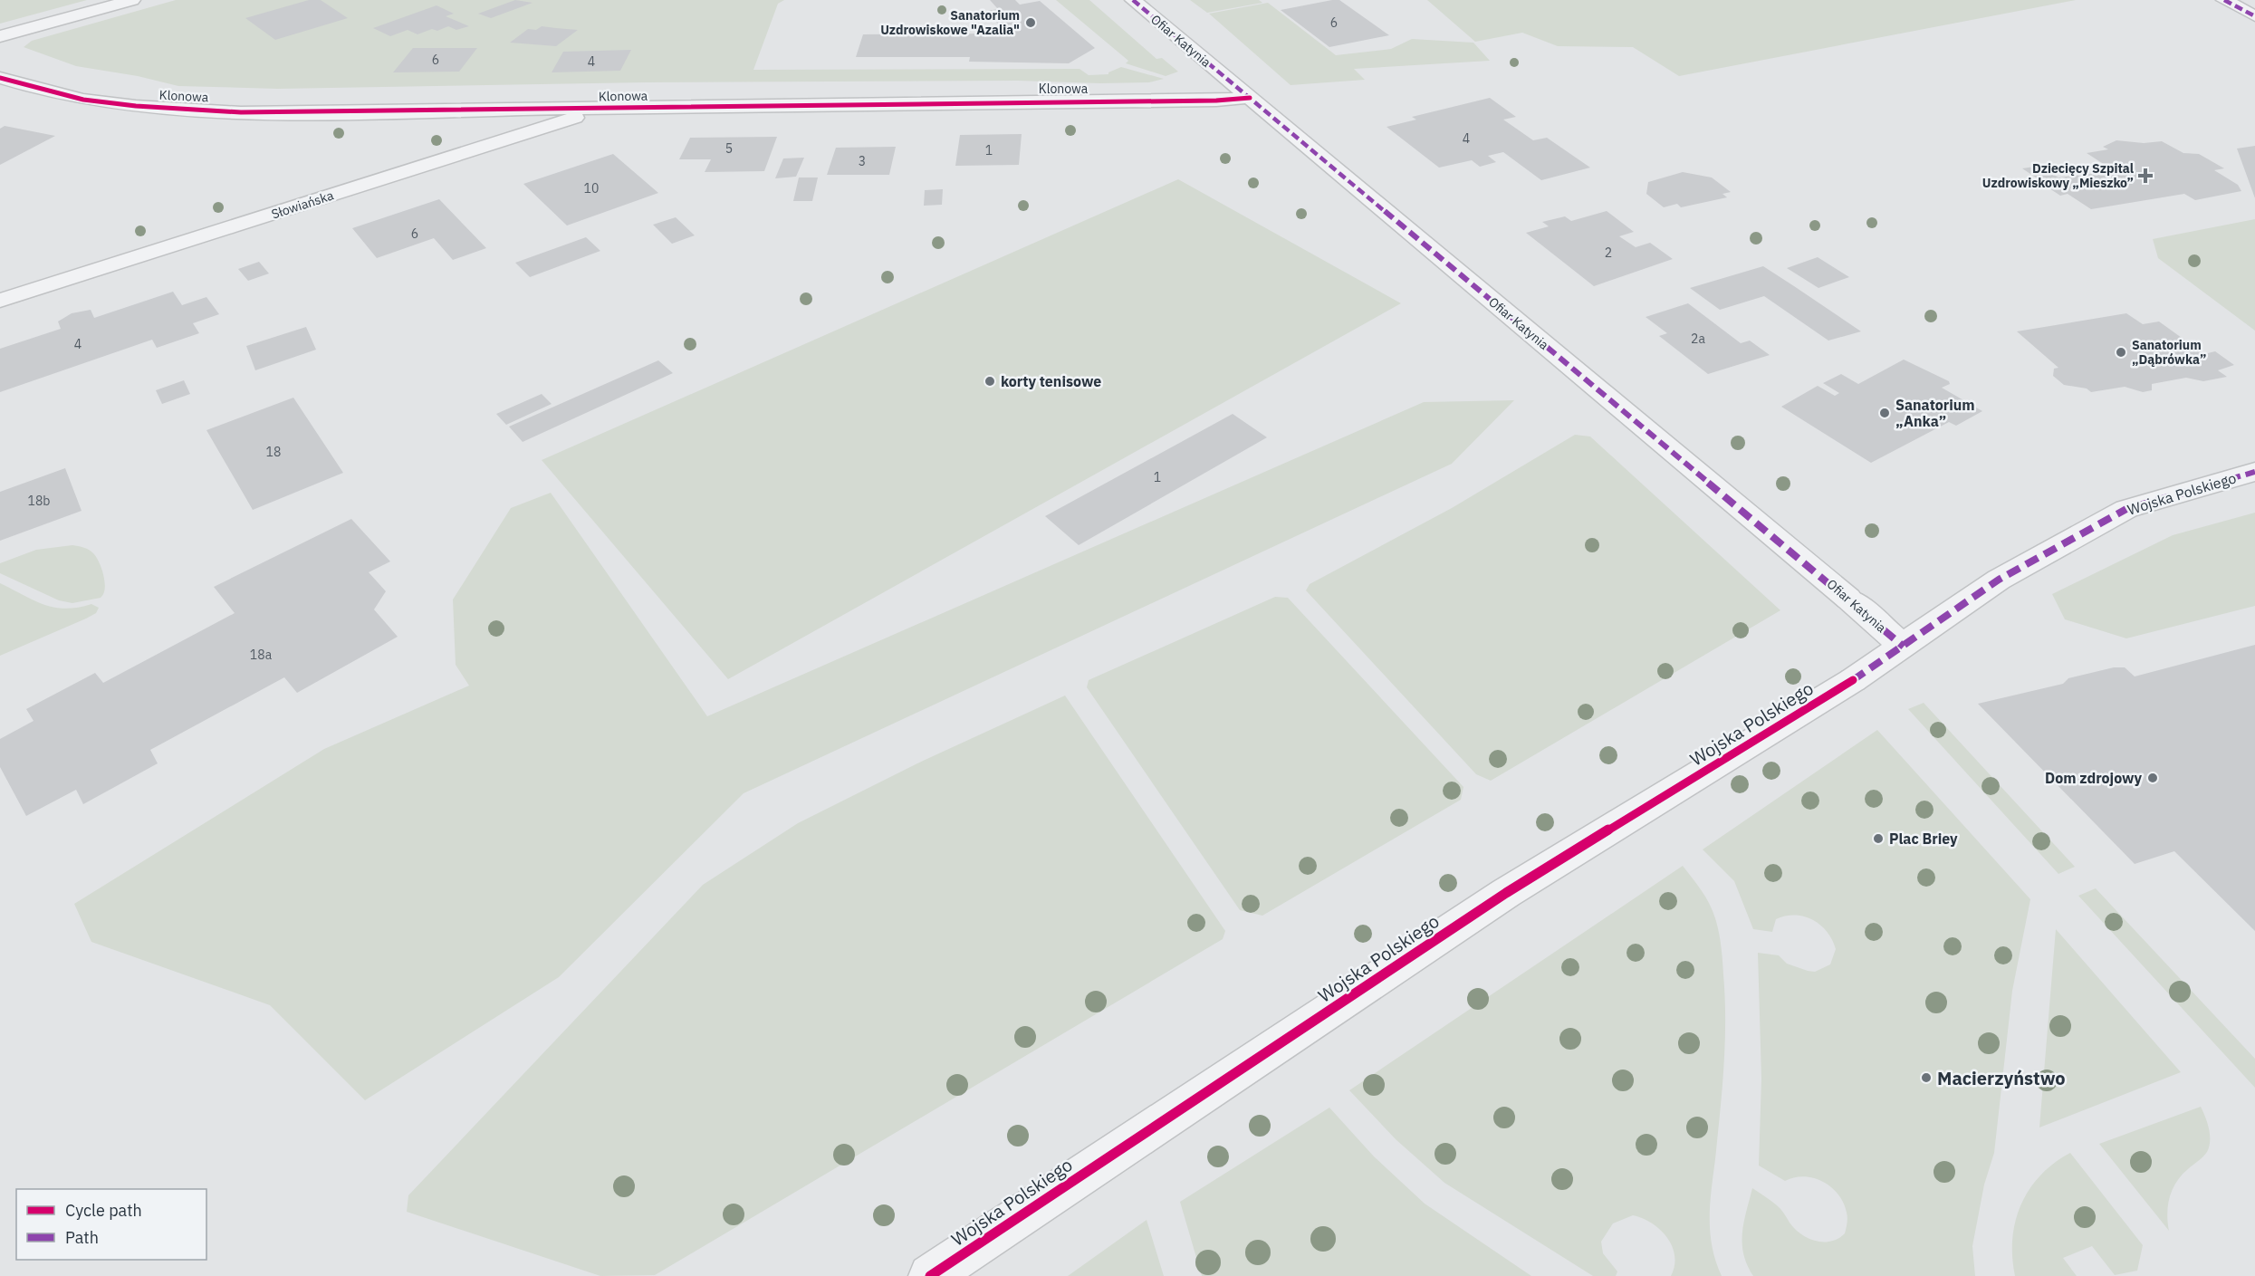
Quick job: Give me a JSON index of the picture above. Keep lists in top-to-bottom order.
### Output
{
  "streets": {
    "street": [
      "Ofiar Katynia",
      "Klonowa",
      "Słowiańska",
      "Wojska Polskiego"
    ]
  },
  "crossings": [
    ["Ofiar Katynia", "Klonowa"],
    ["Ofiar Katynia", "Wojska Polskiego"],
    ["Klonowa", "Słowiańska"]
  ],
  "places": {
    "other": [
      "Sanatorium Uzdrowiskowe \"Azalia\"",
      "Sanatorium „Dąbrówka”",
      "korty tenisowe",
      "Sanatorium „Anka”",
      "Dom zdrojowy",
      "Plac Briey",
      "Macierzyństwo"
    ],
    "health": ["Dziecięcy Szpital Uzdrowiskowy „Mieszko”"]
  },
  "house_numbers": [
    "6",
    "6",
    "4",
    "4",
    "5",
    "1",
    "3",
    "10",
    "6",
    "2",
    "2a",
    "4",
    "18",
    "1",
    "18b",
    "18a"
  ],
  "legend": ["Cycle path", "Path"]
}
